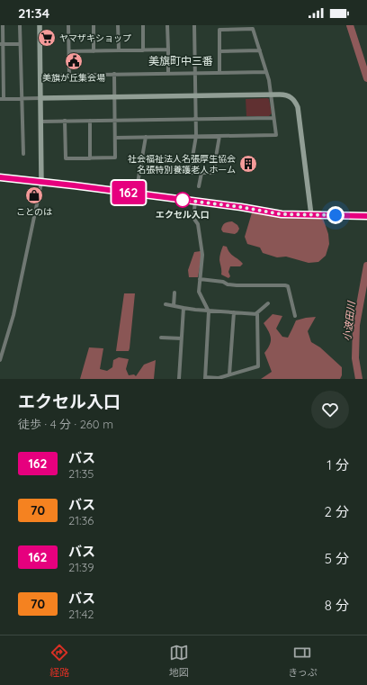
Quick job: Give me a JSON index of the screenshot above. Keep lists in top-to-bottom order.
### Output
{
  "districts": ["美旗町中三番"],
  "water": ["小波田川"],
  "places": {
    "supermarket": ["ヤマザキショップ"],
    "public building": ["美旗が丘集会場"],
    "building": ["社会福祉法人名張厚生協会 名張特別養護老人ホーム"],
    "shop": ["ことのは"],
    "other": ["エクセル入口"]
  },
  "lines": ["bus line 162"],
  "page": {
    "status": "21:34",
    "on_map": "162",
    "heading": ["エクセル入口", "徒歩 · 4 分 · 260 m"],
    "list": [
      {
        "mark": "162",
        "name": "バス",
        "note": "21:35",
        "value": "1 分"
      },
      {
        "mark": "70",
        "name": "バス",
        "note": "21:36",
        "value": "2 分"
      },
      {
        "mark": "162",
        "name": "バス",
        "note": "21:39",
        "value": "5 分"
      },
      {
        "mark": "70",
        "name": "バス",
        "note": "21:42",
        "value": "8 分"
      }
    ],
    "tabs": ["経路", "地図", "きっぷ"]
  }
}
